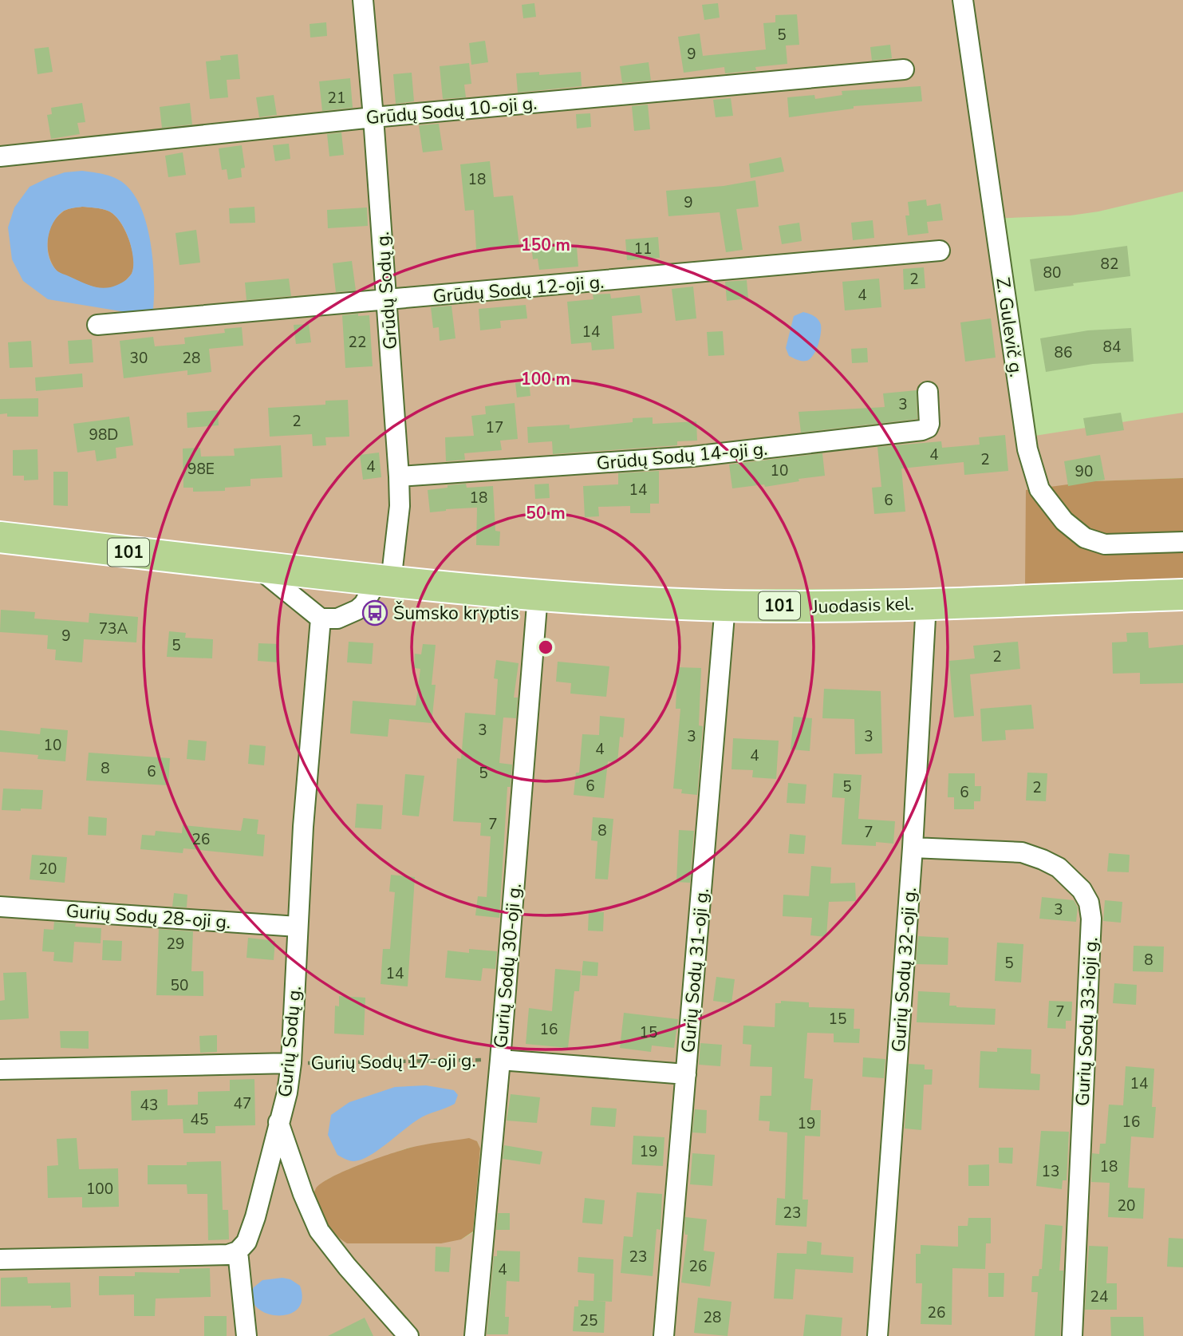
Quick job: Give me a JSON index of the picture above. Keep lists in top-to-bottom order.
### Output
{
  "streets": {
    "main road": ["101", "Juodasis kel."],
    "street": [
      "Grūdų Sodų 10-oji g.",
      "Grūdų Sodų 12-oji g.",
      "Grūdų Sodų g.",
      "Z. Gulevič g.",
      "Grūdų Sodų 14-oji g.",
      "Gurių Sodų 28-oji g.",
      "Gurių Sodų 30-oji g.",
      "Gurių Sodų 32-oji g.",
      "Gurių Sodų 31-oji g.",
      "Gurių Sodų 33-ioji g.",
      "Gurių Sodų g.",
      "Gurių Sodų 17-oji g."
    ]
  },
  "crossings": [
    ["Grūdų Sodų 10-oji g.", "Grūdų Sodų g."],
    ["Grūdų Sodų 12-oji g.", "Grūdų Sodų g."],
    ["Grūdų Sodų g.", "Grūdų Sodų 14-oji g."],
    ["Grūdų Sodų g.", "101"],
    ["Grūdų Sodų g.", "Juodasis kel."],
    ["101", "Juodasis kel."],
    ["Juodasis kel.", "Gurių Sodų 30-oji g."],
    ["Juodasis kel.", "Gurių Sodų 32-oji g."],
    ["Juodasis kel.", "Gurių Sodų 31-oji g."],
    ["Gurių Sodų 28-oji g.", "Gurių Sodų g."],
    ["Gurių Sodų 30-oji g.", "Gurių Sodų 17-oji g."],
    ["Gurių Sodų 32-oji g.", "Gurių Sodų 33-ioji g."],
    ["Gurių Sodų 31-oji g.", "Gurių Sodų 17-oji g."],
    ["Gurių Sodų g.", "Gurių Sodų 17-oji g."]
  ],
  "places": {
    "bus stop": ["Šumsko kryptis"]
  },
  "house_numbers": [
    "5",
    "9",
    "21",
    "18",
    "9",
    "11",
    "82",
    "80",
    "2",
    "4",
    "14",
    "22",
    "84",
    "86",
    "30",
    "28",
    "3",
    "2",
    "17",
    "98D",
    "4",
    "2",
    "4",
    "98E",
    "10",
    "90",
    "14",
    "18",
    "6",
    "73A",
    "9",
    "5",
    "2",
    "3",
    "3",
    "3",
    "10",
    "4",
    "4",
    "8",
    "6",
    "5",
    "6",
    "5",
    "2",
    "6",
    "7",
    "8",
    "7",
    "26",
    "20",
    "3",
    "29",
    "8",
    "5",
    "14",
    "50",
    "7",
    "15",
    "16",
    "15",
    "14",
    "47",
    "43",
    "45",
    "16",
    "19",
    "19",
    "18",
    "13",
    "100",
    "20",
    "23",
    "23",
    "26",
    "4",
    "24",
    "26",
    "28",
    "25"
  ],
  "rings": ["150 m", "100 m", "50 m"]
}
